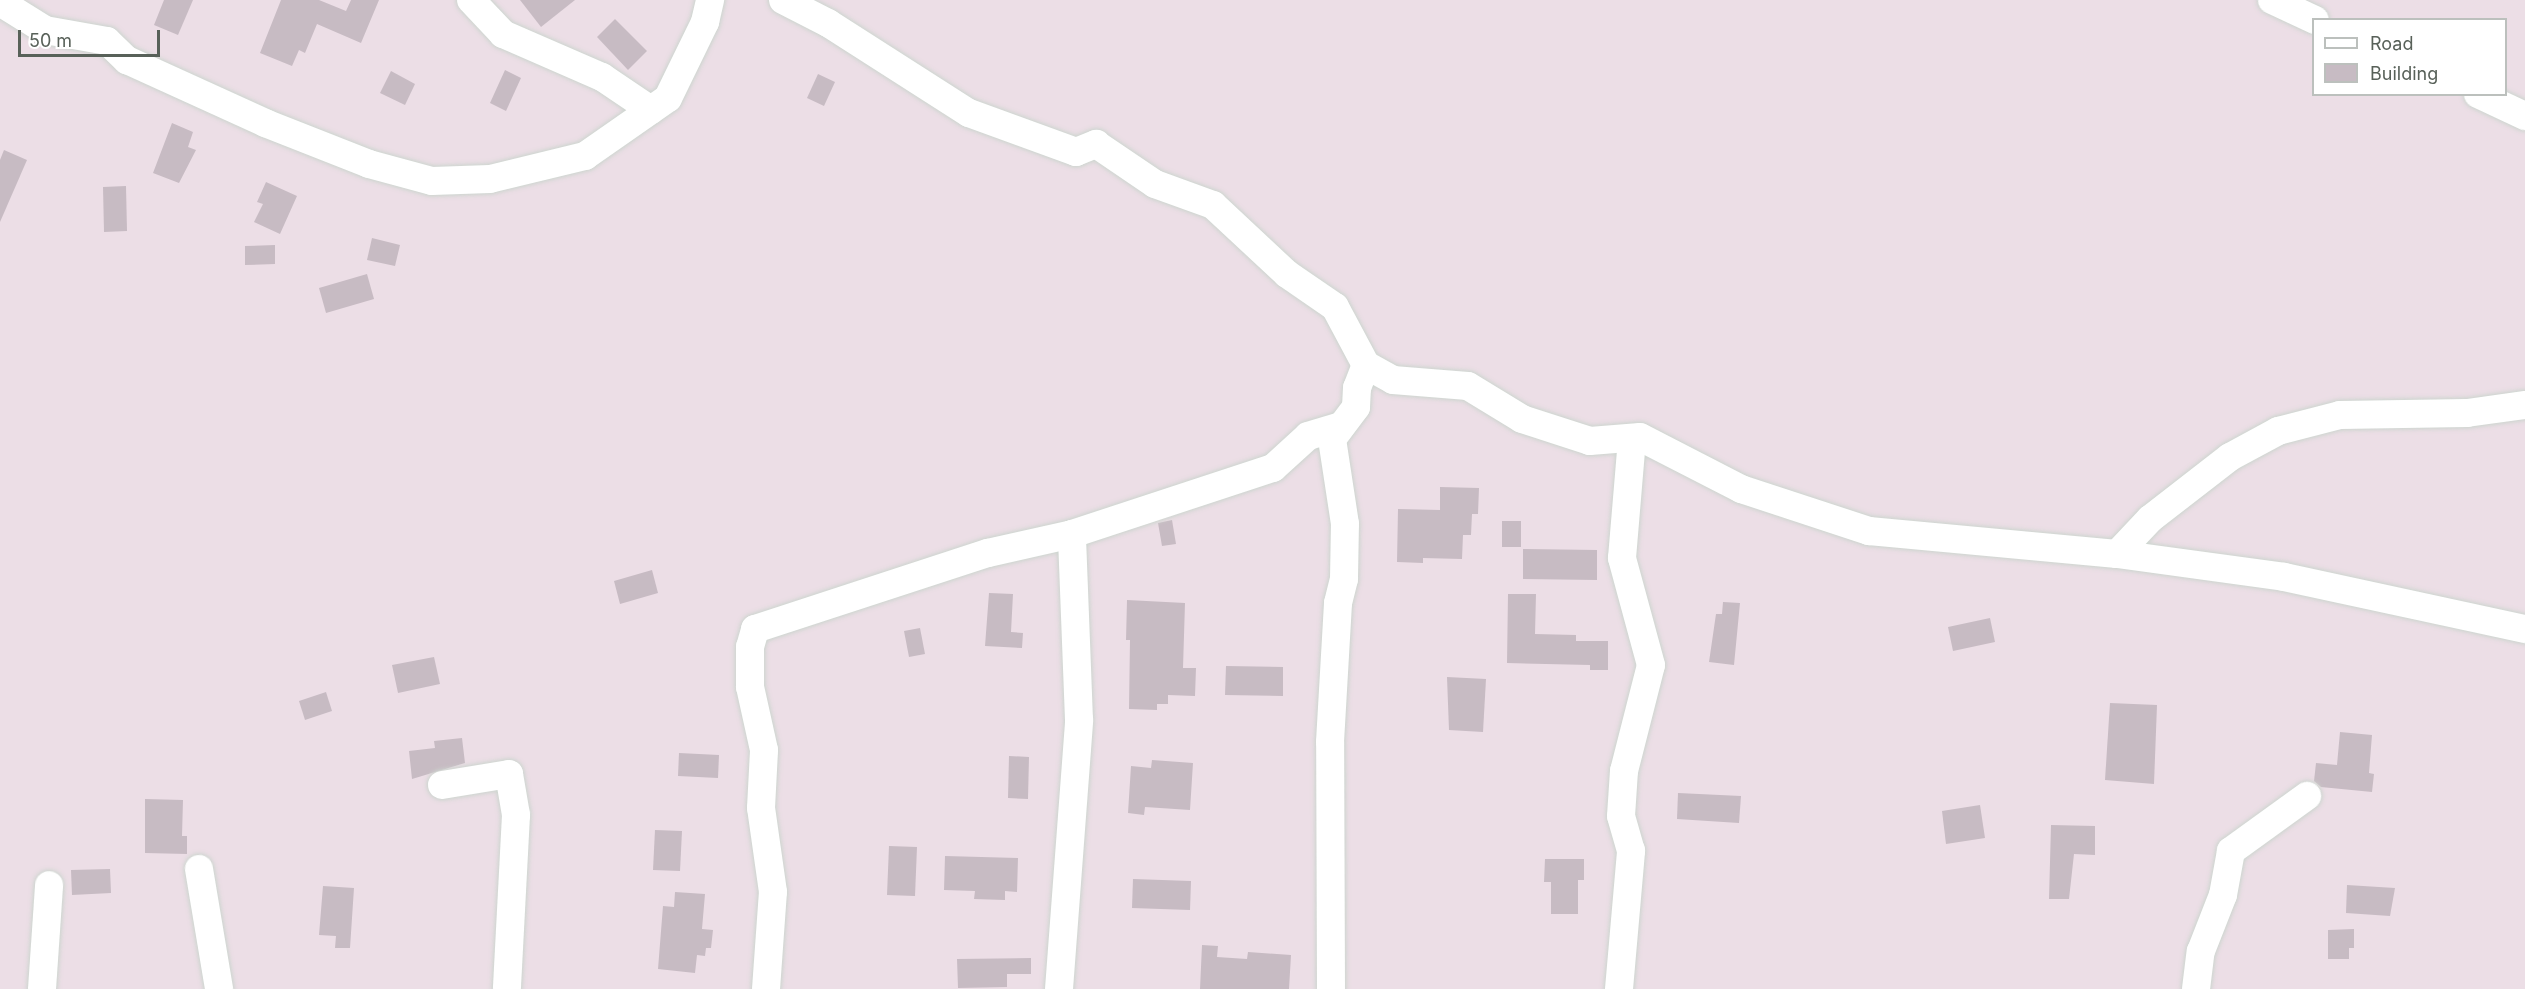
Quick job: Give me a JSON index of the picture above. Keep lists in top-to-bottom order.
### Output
{
  "legend": ["Road", "Building"],
  "scale_bar": "50 m"
}
